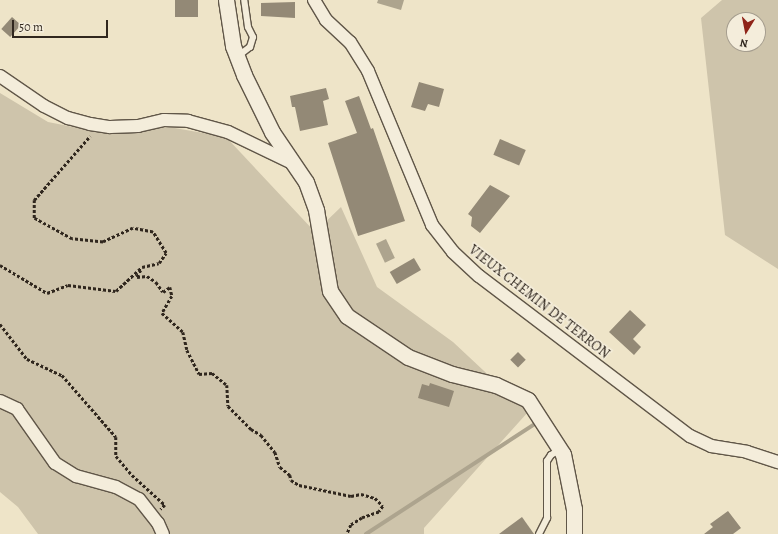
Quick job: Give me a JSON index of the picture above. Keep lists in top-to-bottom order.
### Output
{
  "streets": {
    "street": ["VIEUX CHEMIN DE TERRON"]
  },
  "scale_bar": "50 m",
  "north": "bottom"
}
